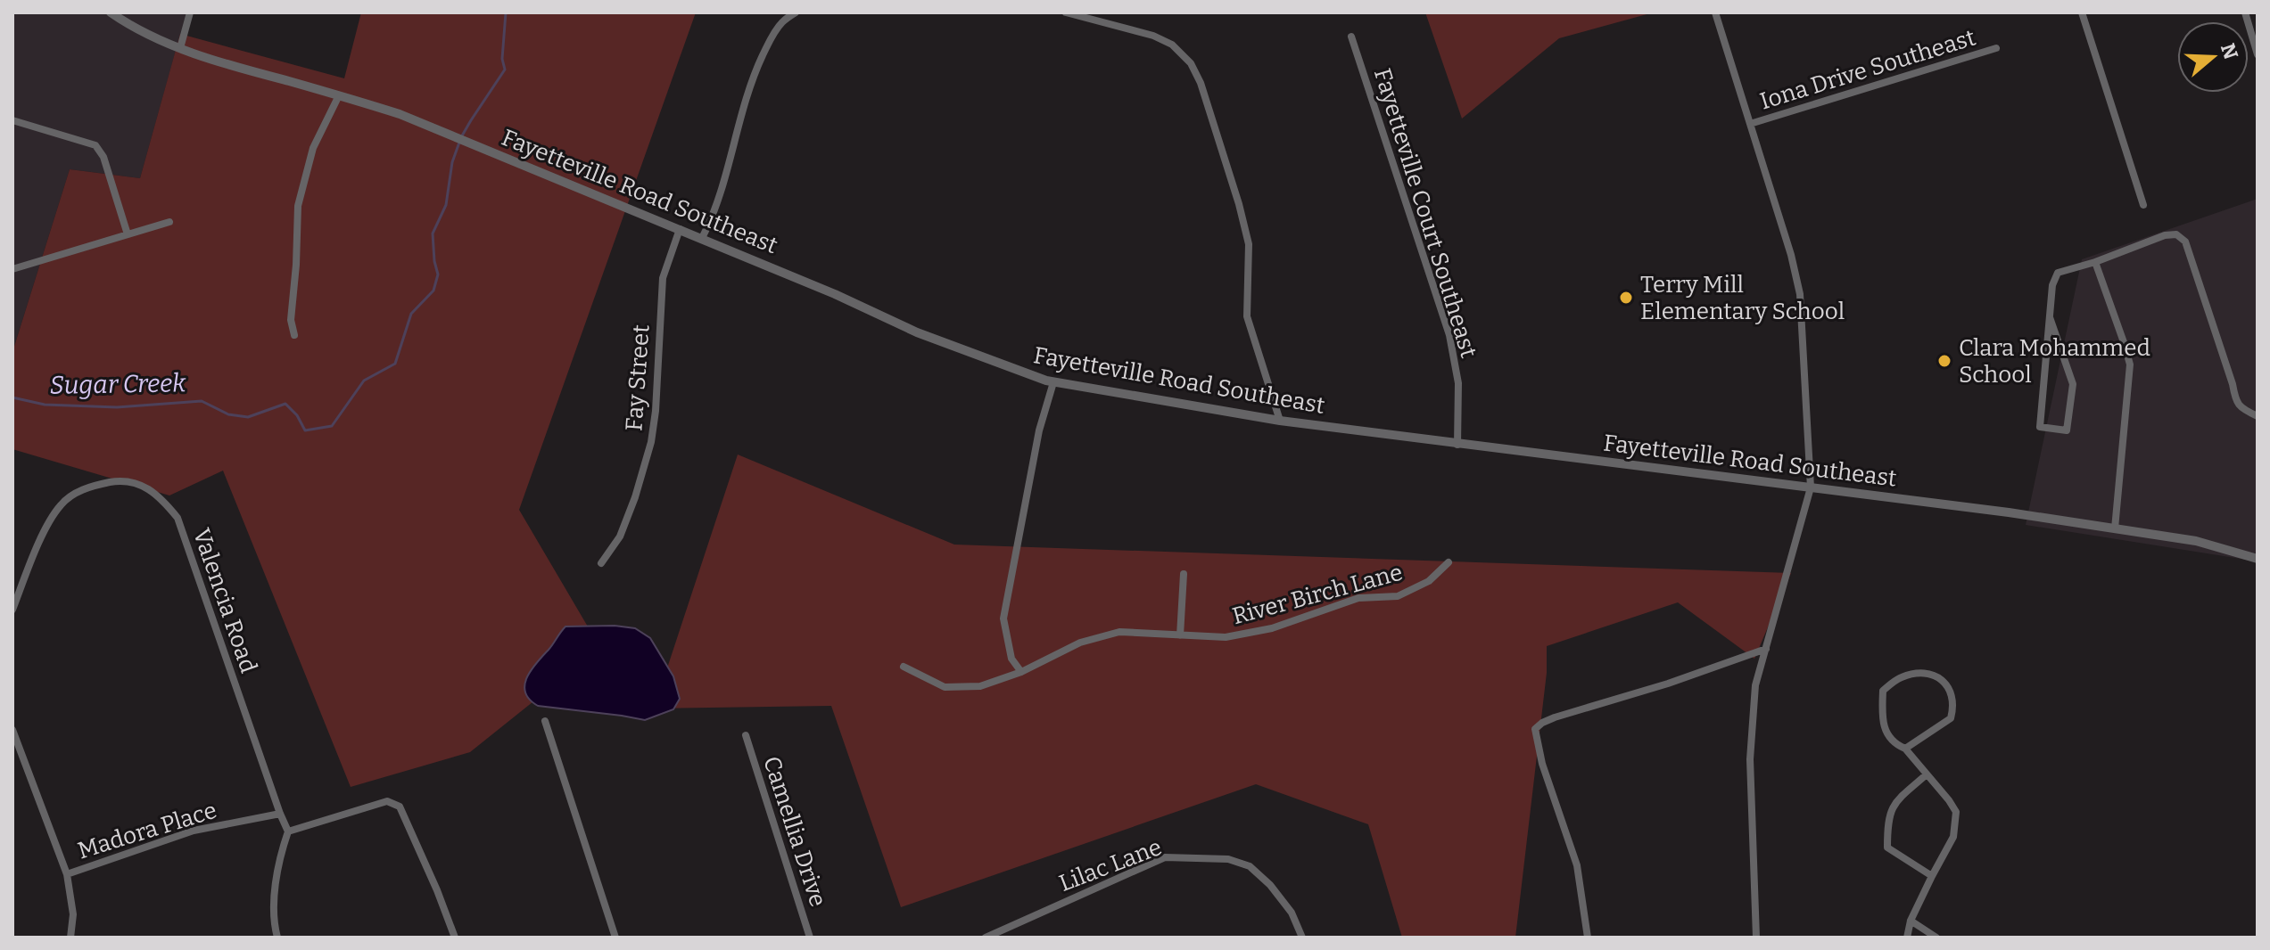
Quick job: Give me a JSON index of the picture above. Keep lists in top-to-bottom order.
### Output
{
  "streets": {
    "street": [
      "Iona Drive Southeast",
      "Fayetteville Road Southeast",
      "Fayetteville Court Southeast",
      "Fay Street",
      "River Birch Lane",
      "Valencia Road",
      "Madora Place",
      "Camellia Drive",
      "Lilac Lane"
    ]
  },
  "crossings": [
    ["Fayetteville Road Southeast", "Fayetteville Court Southeast"],
    ["Fayetteville Road Southeast", "Fay Street"],
    ["Valencia Road", "Madora Place"]
  ],
  "water": ["Sugar Creek"],
  "places": ["Terry Mill Elementary School", "Clara Mohammed School"],
  "north": "right"
}
